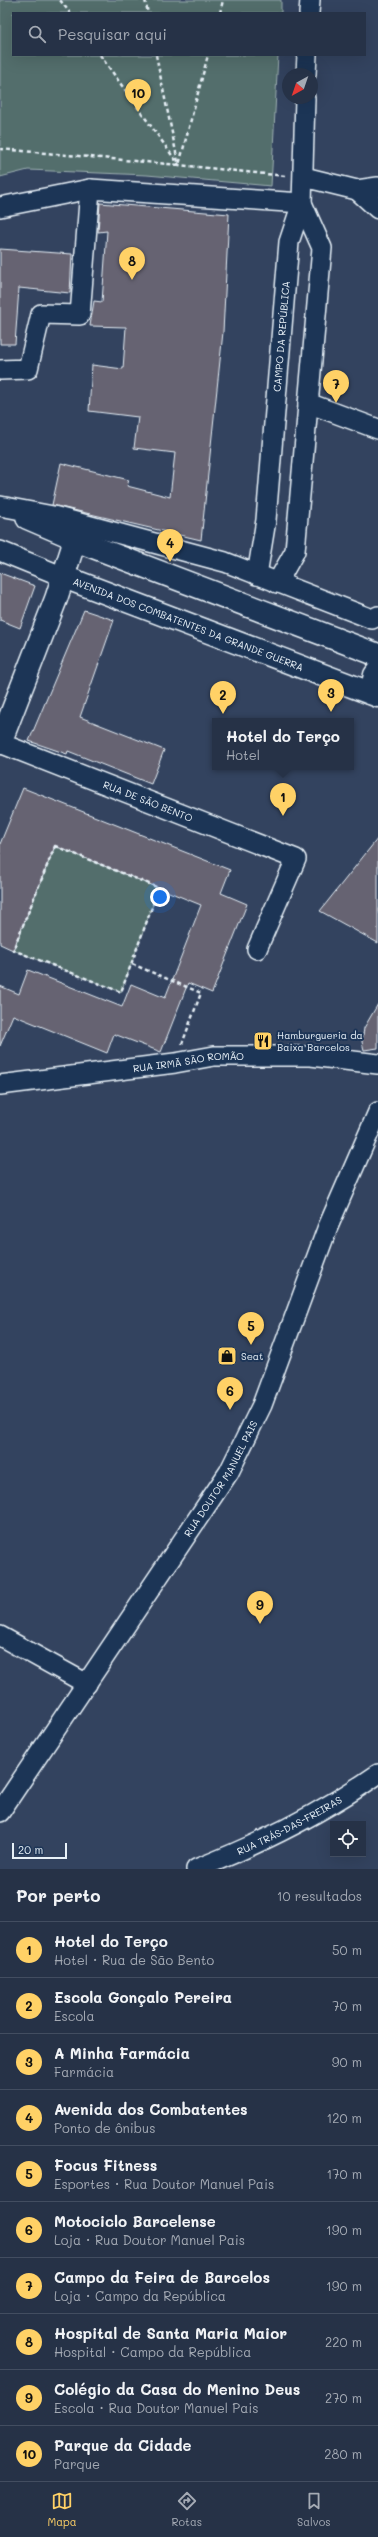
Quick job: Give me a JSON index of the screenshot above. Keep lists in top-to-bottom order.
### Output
{
  "streets": {
    "main road": ["AVENIDA DOS COMBATENTES DA GRANDE GUERRA"],
    "street": [
      "CAMPO DA REPÚBLICA",
      "RUA DE SÃO BENTO",
      "RUA IRMÃ SÃO ROMÃO",
      "RUA DOUTOR MANUEL PAIS",
      "RUA TRÁS-DAS-FREIRAS"
    ]
  },
  "places": {
    "restaurant": ["Hamburgueria da Baixa Barcelos"],
    "shop": ["Seat"]
  },
  "scale_bar": "20 m",
  "north": "bottom left",
  "page": {
    "search": "Pesquisar aqui",
    "pins": [
      "10",
      "8",
      "7",
      "4",
      "3",
      "2",
      "1",
      "5",
      "6",
      "9"
    ],
    "popup": ["Hotel do Terço", "Hotel"],
    "scale": "20 m",
    "heading": ["Por perto", "10 resultados"],
    "list": [
      {
        "mark": "1",
        "name": "Hotel do Terço",
        "note": "Hotel · Rua de São Bento",
        "value": "50 m"
      },
      {
        "mark": "2",
        "name": "Escola Gonçalo Pereira",
        "note": "Escola",
        "value": "70 m"
      },
      {
        "mark": "3",
        "name": "A Minha Farmácia",
        "note": "Farmácia",
        "value": "90 m"
      },
      {
        "mark": "4",
        "name": "Avenida dos Combatentes",
        "note": "Ponto de ônibus",
        "value": "120 m"
      },
      {
        "mark": "5",
        "name": "Focus Fitness",
        "note": "Esportes · Rua Doutor Manuel Pais",
        "value": "170 m"
      },
      {
        "mark": "6",
        "name": "Motociclo Barcelense",
        "note": "Loja · Rua Doutor Manuel Pais",
        "value": "190 m"
      },
      {
        "mark": "7",
        "name": "Campo da Feira de Barcelos",
        "note": "Loja · Campo da República",
        "value": "190 m"
      },
      {
        "mark": "8",
        "name": "Hospital de Santa Maria Maior",
        "note": "Hospital · Campo da República",
        "value": "220 m"
      },
      {
        "mark": "9",
        "name": "Colégio da Casa do Menino Deus",
        "note": "Escola · Rua Doutor Manuel Pais",
        "value": "270 m"
      },
      {
        "mark": "10",
        "name": "Parque da Cidade",
        "note": "Parque",
        "value": "280 m"
      }
    ],
    "nav": ["Mapa", "Rotas", "Salvos"]
  }
}
